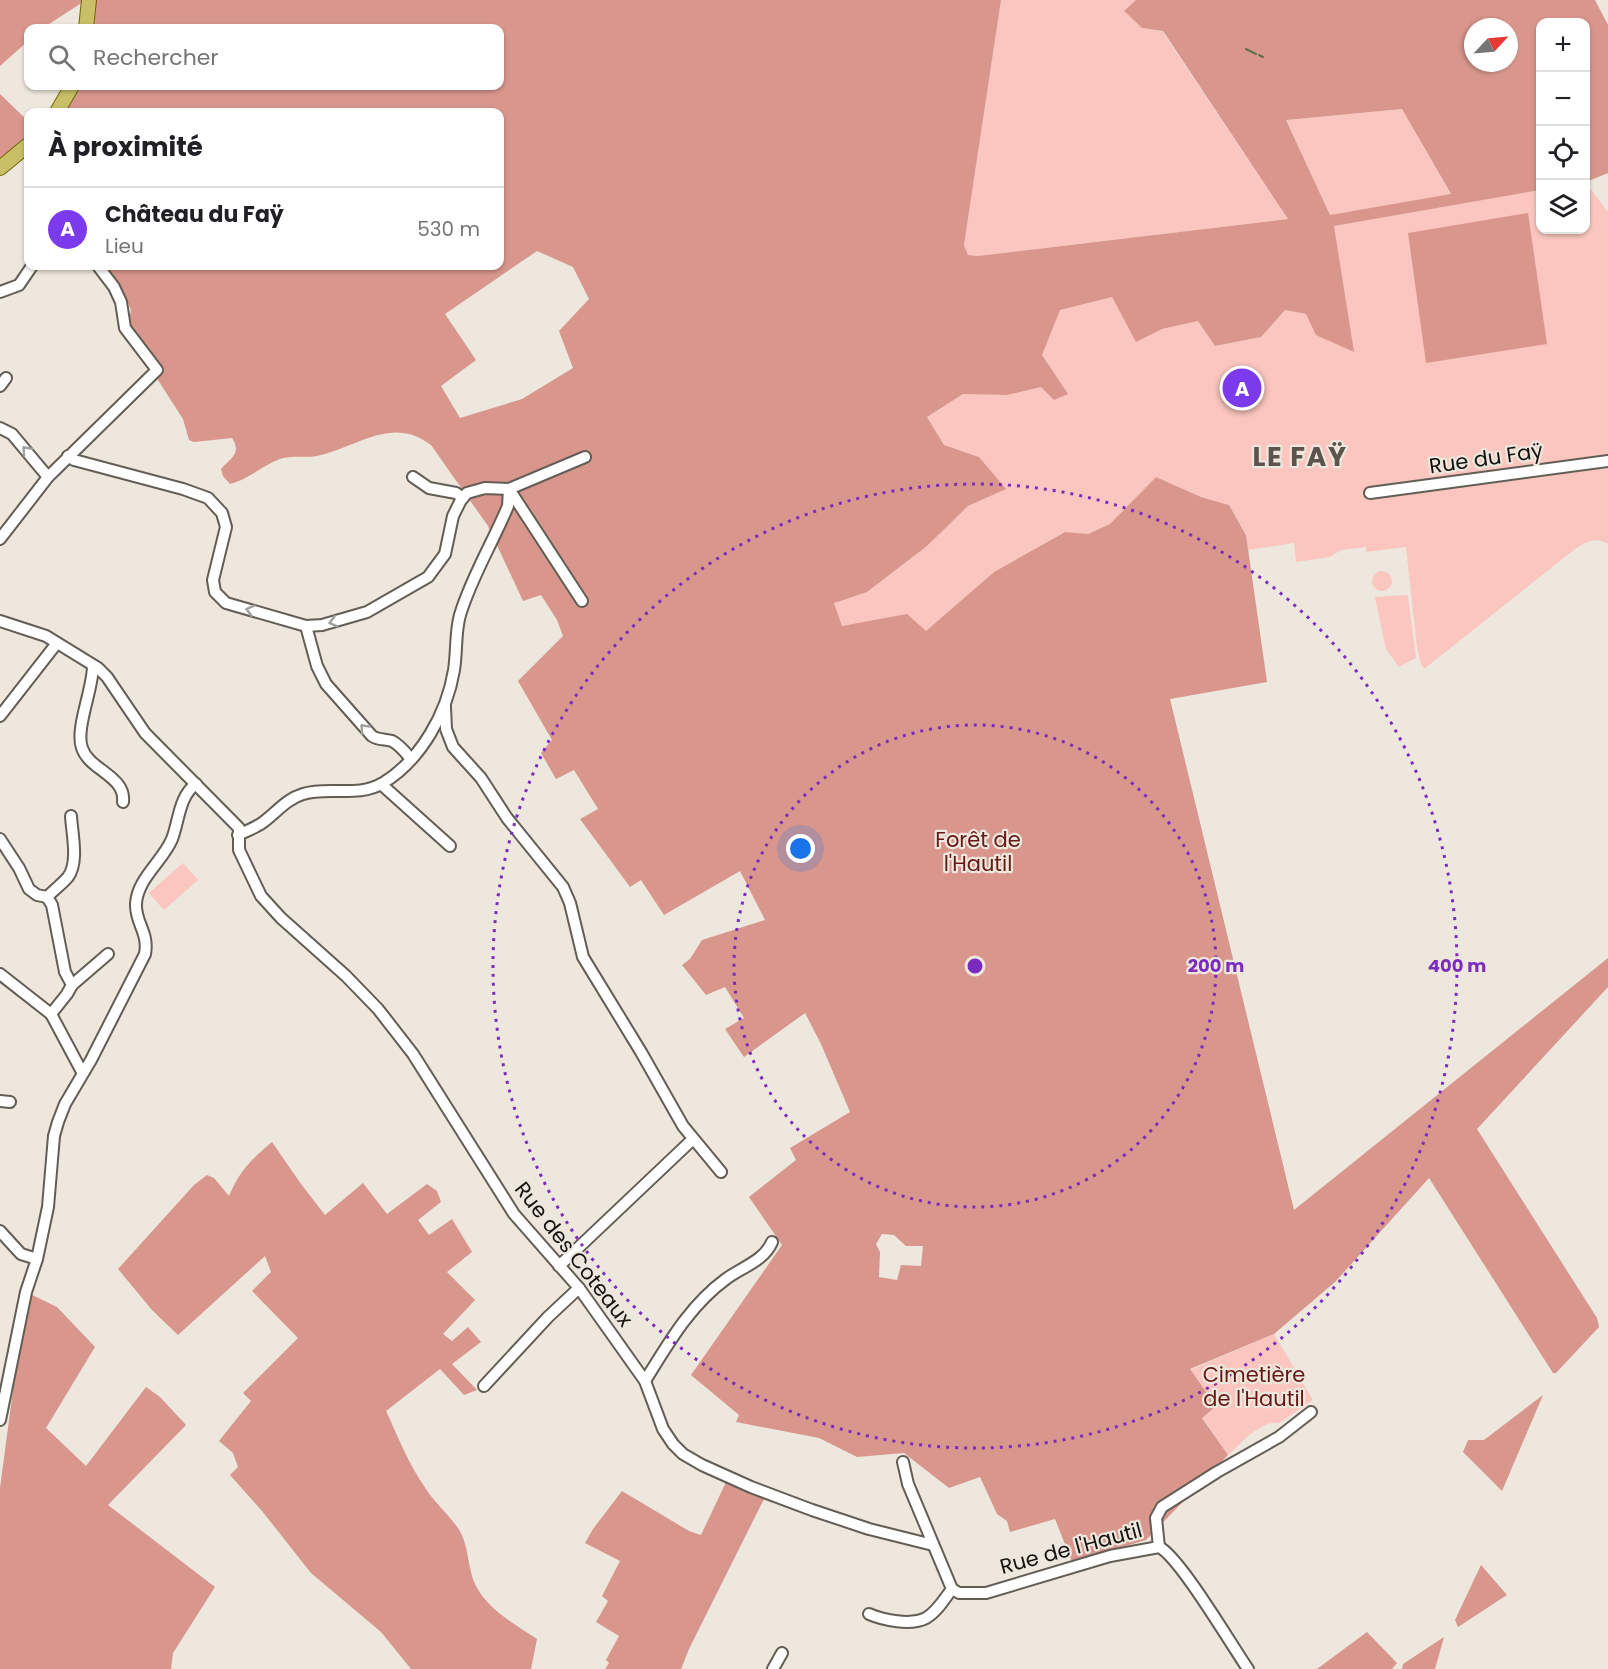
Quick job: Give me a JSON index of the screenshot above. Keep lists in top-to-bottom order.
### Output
{
  "streets": {
    "street": ["Rue du Faÿ", "Rue des Coteaux", "Rue de l'Hautil"]
  },
  "districts": ["LE FAŸ"],
  "parks": ["Forêt de l'Hautil", "Cimetière de l'Hautil"],
  "north": "top right",
  "page": {
    "map_buttons": ["+", "−"],
    "search": "Rechercher",
    "heading": "À proximité",
    "list": [
      {
        "mark": "A",
        "name": "Château du Faÿ",
        "note": "Lieu",
        "value": "530 m"
      }
    ],
    "pins": "A"
  },
  "rings": ["200 m", "400 m"]
}
